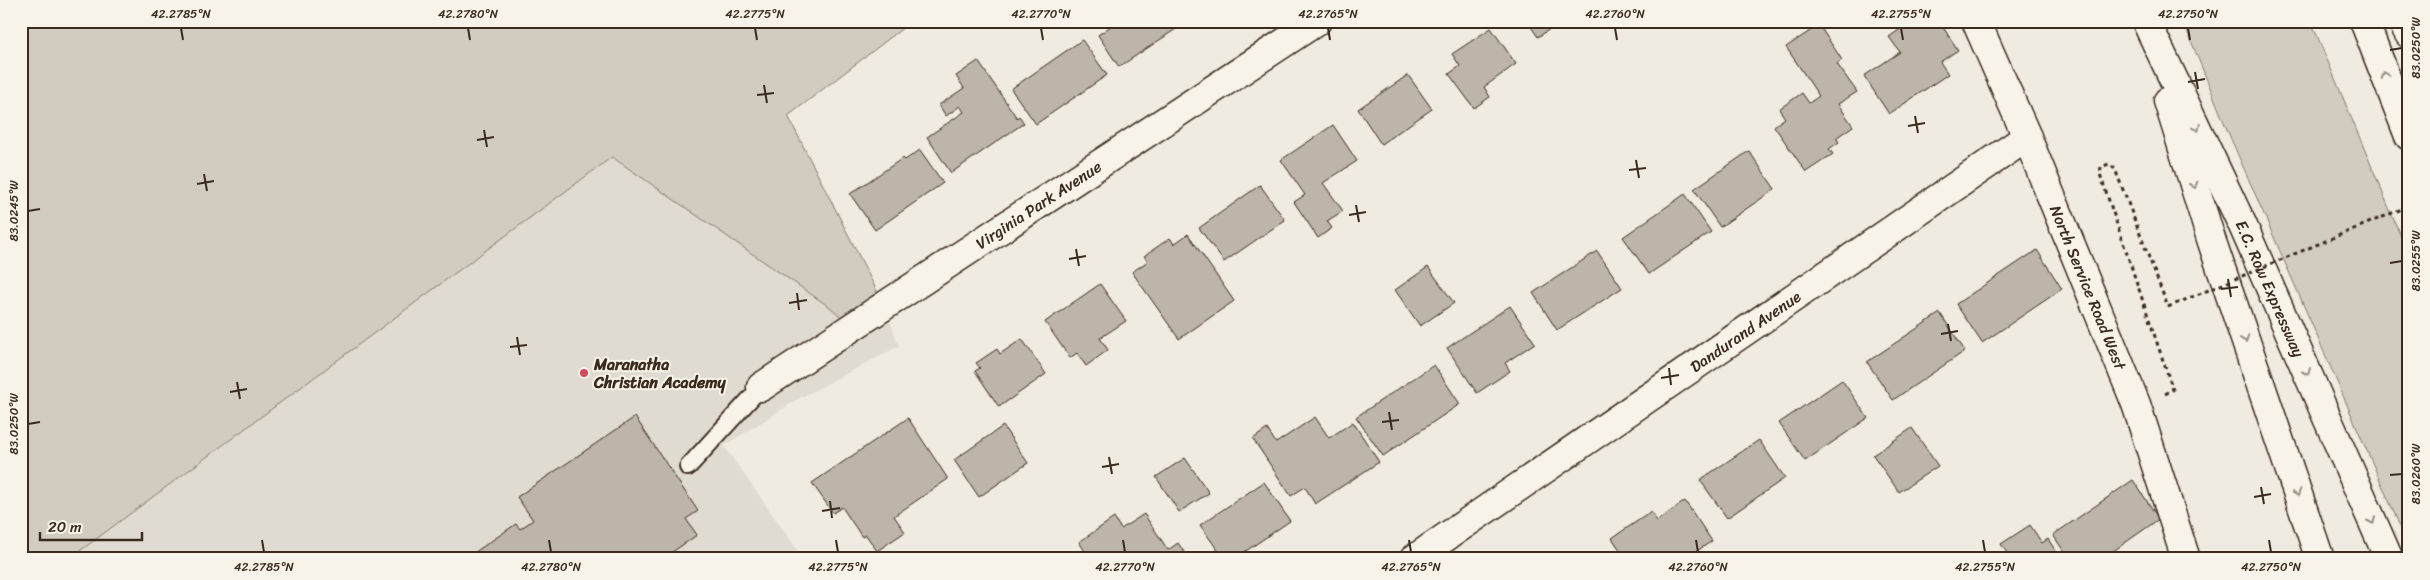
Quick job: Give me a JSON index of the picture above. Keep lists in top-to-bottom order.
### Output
{
  "streets": {
    "main road": [
      "Virginia Park Avenue",
      "North Service Road West",
      "E.C. Row Expressway",
      "Dandurand Avenue"
    ]
  },
  "crossings": [
    ["North Service Road West", "Dandurand Avenue"]
  ],
  "places": ["Maranatha Christian Academy"],
  "scale_bar": "20 m",
  "coordinates": [
    "42.2785°N",
    "42.2780°N",
    "42.2775°N",
    "42.2770°N",
    "42.2765°N",
    "42.2760°N",
    "42.2755°N",
    "42.2750°N",
    "83.0250°W",
    "83.0245°W",
    "83.0255°W",
    "83.0260°W"
  ]
}
